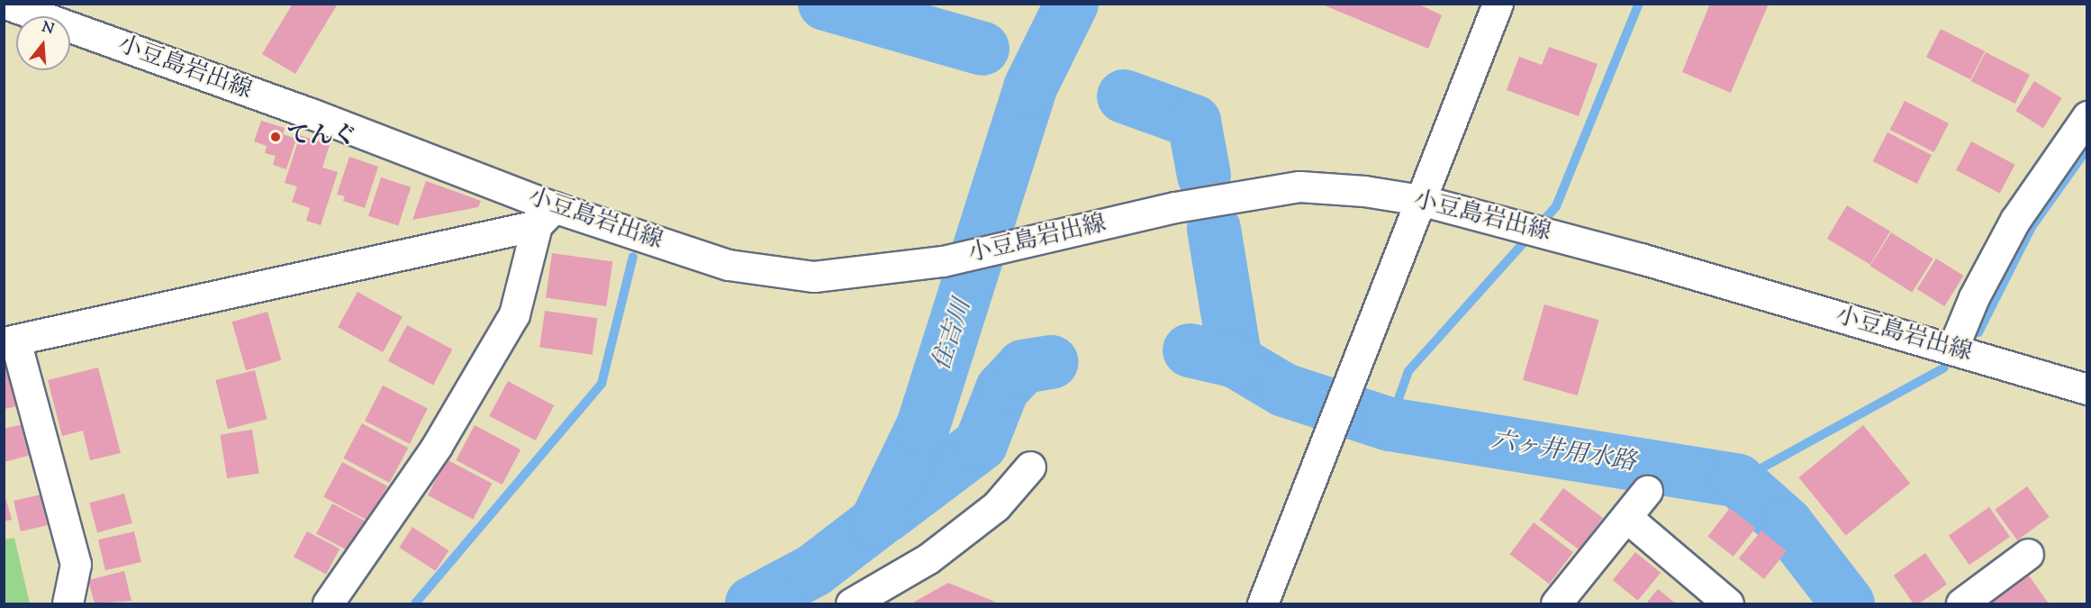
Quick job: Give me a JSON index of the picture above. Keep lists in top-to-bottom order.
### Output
{
  "streets": {
    "street": ["小豆島岩出線"]
  },
  "water": ["住吉川", "六ヶ井用水路"],
  "places": ["てんぐ"],
  "north": "top"
}
